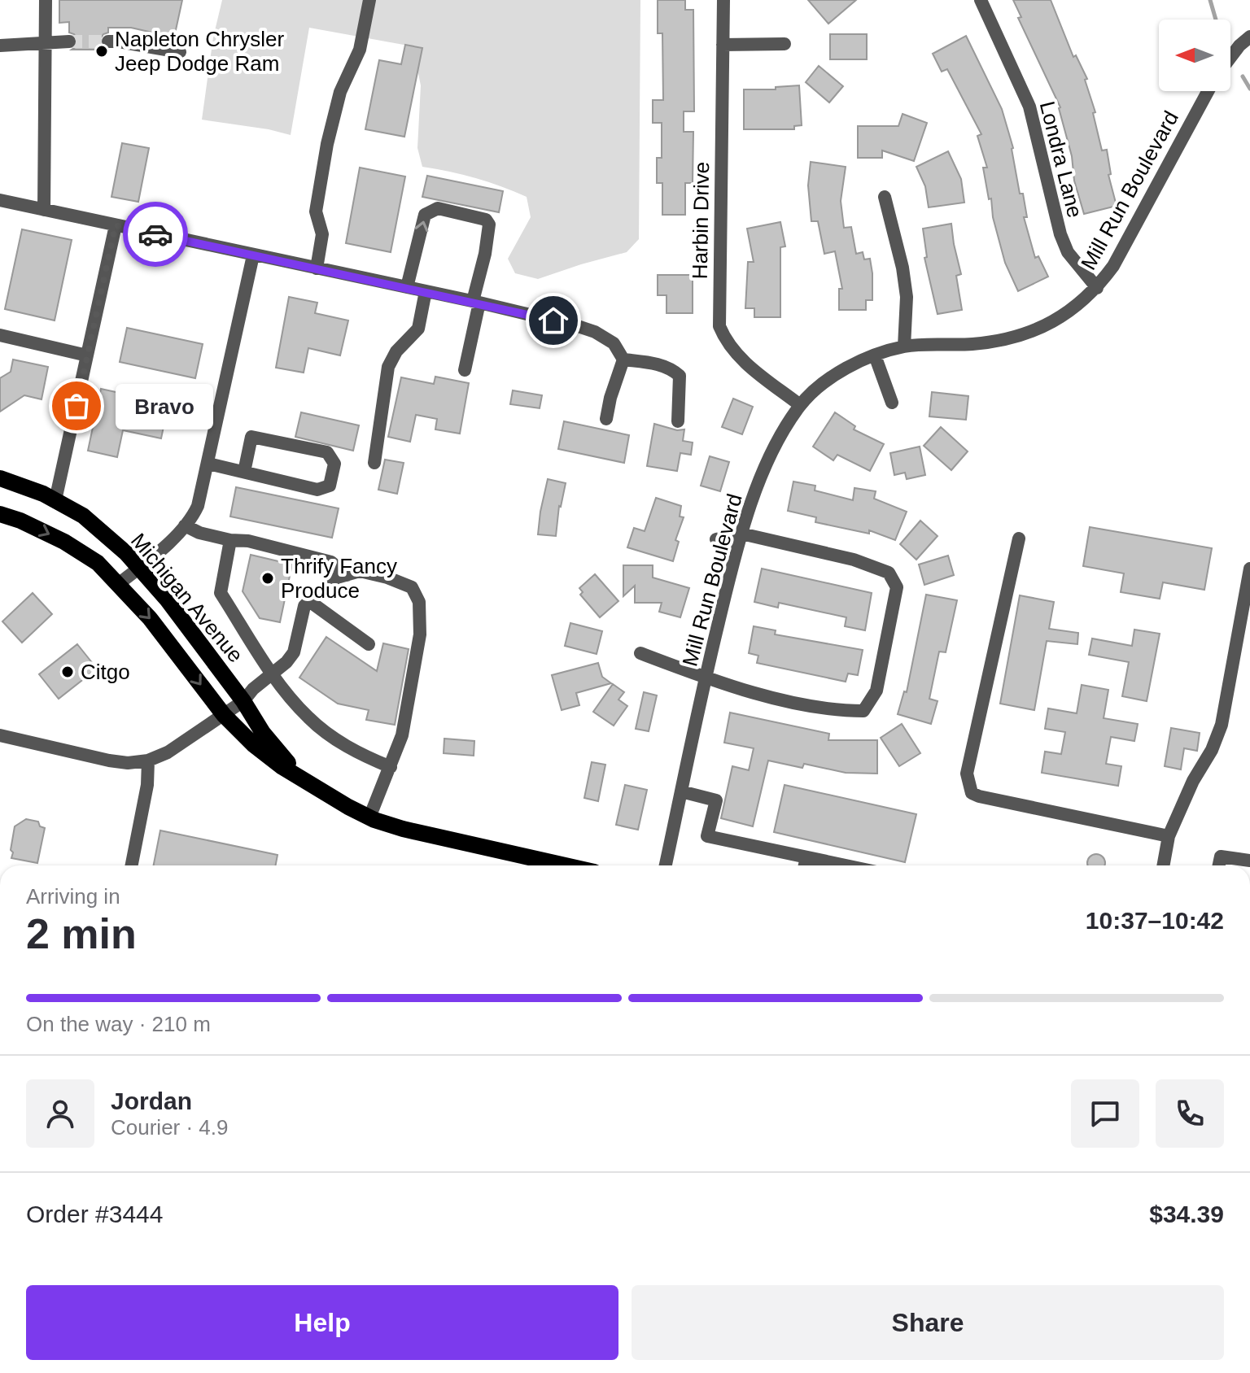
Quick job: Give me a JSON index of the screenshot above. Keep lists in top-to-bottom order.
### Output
{
  "streets": {
    "main road": ["Michigan Avenue"],
    "street": ["Londra Lane", "Mill Run Boulevard", "Harbin Drive"]
  },
  "crossings": [
    ["Londra Lane", "Mill Run Boulevard"],
    ["Mill Run Boulevard", "Harbin Drive"]
  ],
  "places": [
    "Napleton Chrysler Jeep Dodge Ram",
    "Bravo",
    "Thrify Fancy Produce",
    "Citgo"
  ],
  "north": "left",
  "page": {
    "bubble": "Bravo",
    "heading": ["2 min", "Arriving in", "10:37–10:42"],
    "panel": [
      "Jordan",
      "Courier · 4.9",
      "Order #3444",
      "$34.39"
    ],
    "bar": "On the way · 210 m",
    "buttons": ["Help", "Share"]
  }
}
